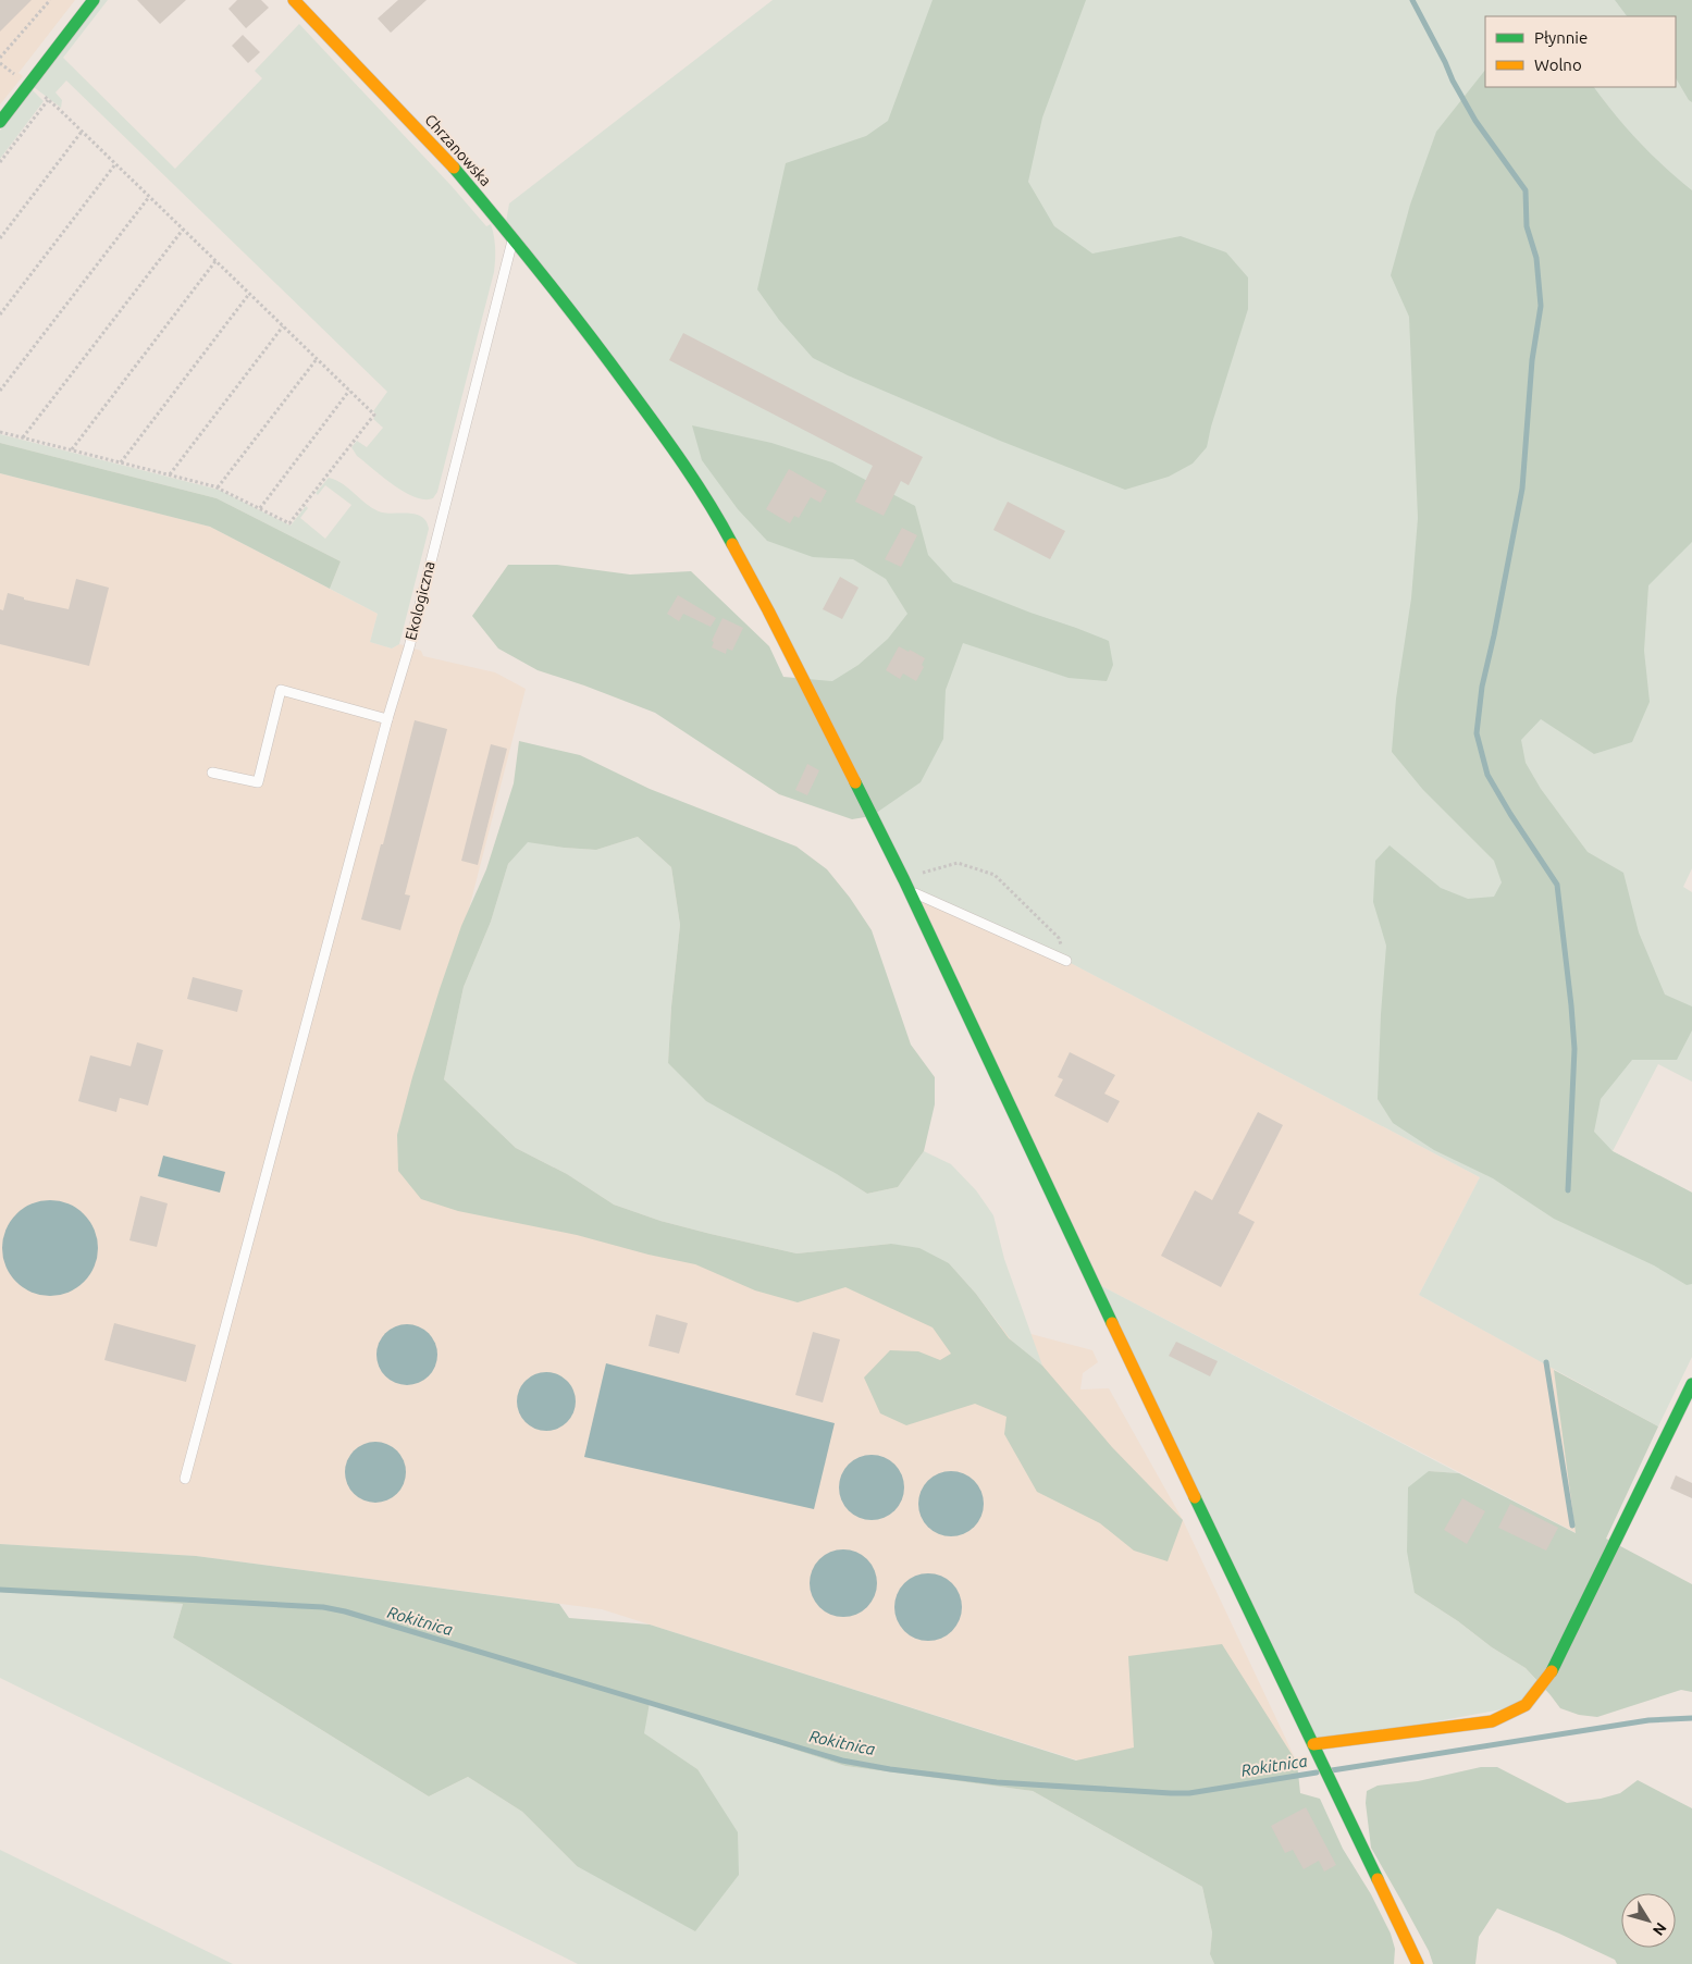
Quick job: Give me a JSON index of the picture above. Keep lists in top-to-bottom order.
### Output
{
  "streets": {
    "street": ["Chrzanowska"],
    "lane": ["Ekologiczna"]
  },
  "crossings": [
    ["Chrzanowska", "Ekologiczna"]
  ],
  "water": ["Rokitnica"],
  "legend": ["Płynnie", "Wolno"],
  "north": "bottom right"
}
